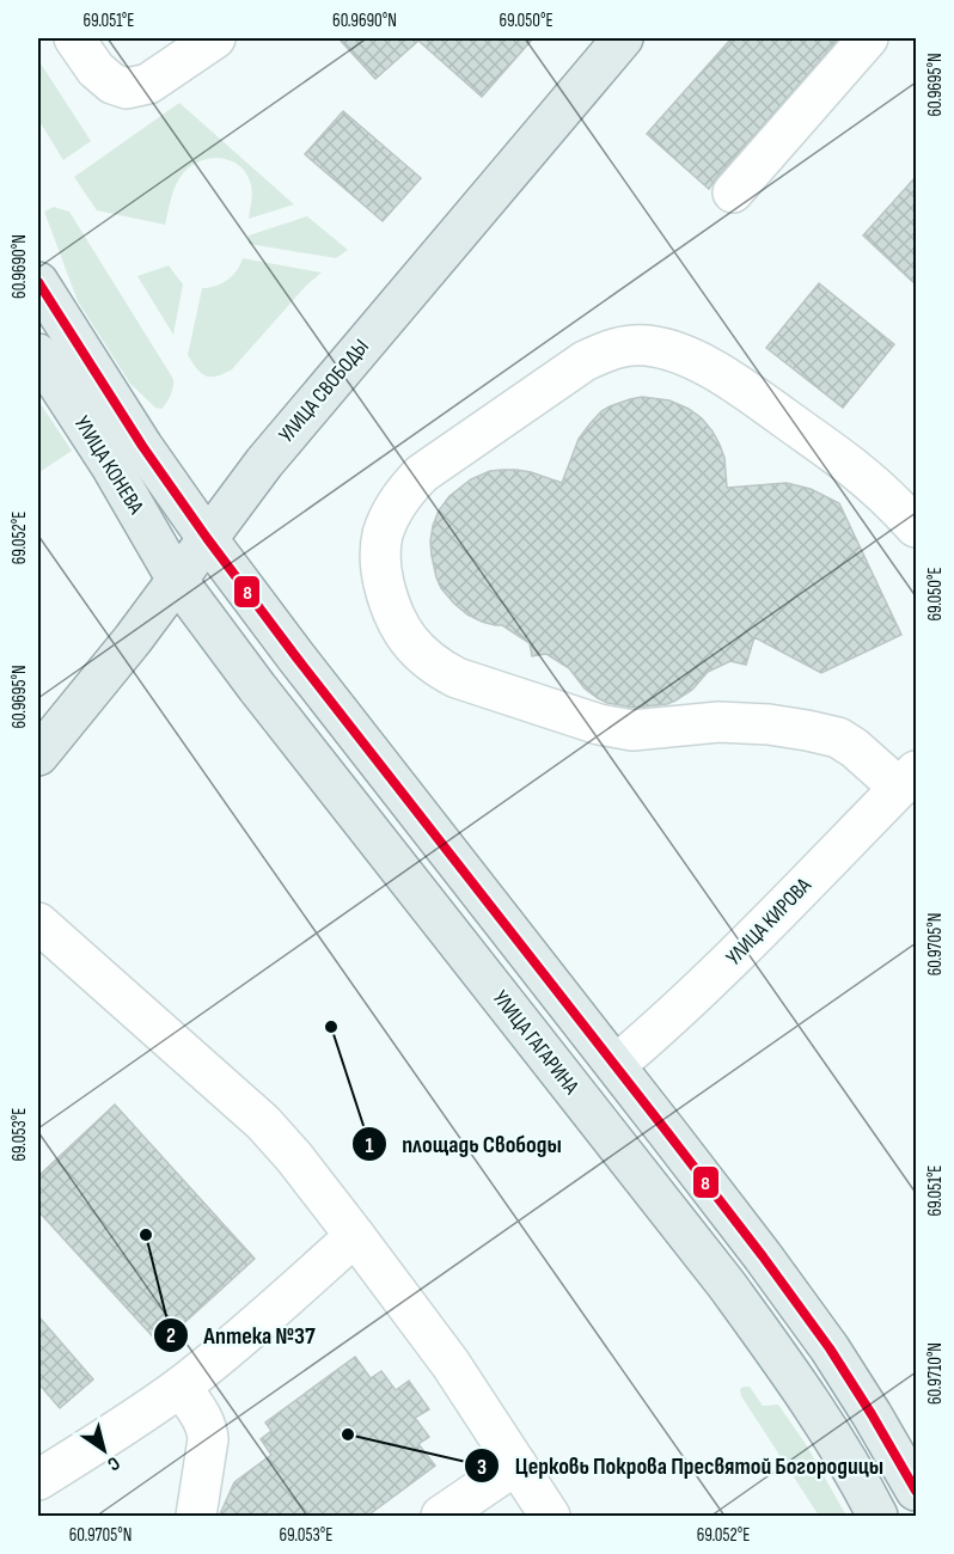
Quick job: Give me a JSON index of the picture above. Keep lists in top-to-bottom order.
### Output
{
  "streets": {
    "main road": ["УЛИЦА СВОБОДЫ", "УЛИЦА КОНЕВА", "УЛИЦА ГАГАРИНА"],
    "street": ["УЛИЦА КИРОВА"]
  },
  "crossings": [
    ["УЛИЦА СВОБОДЫ", "УЛИЦА КОНЕВА"],
    ["УЛИЦА СВОБОДЫ", "УЛИЦА ГАГАРИНА"],
    ["УЛИЦА КОНЕВА", "УЛИЦА ГАГАРИНА"]
  ],
  "places": ["площадь Свободы", "Аптека №37", "Церковь Покрова Пресвятой Богородицы"],
  "lines": ["transit line 8"],
  "north": "bottom right",
  "coordinates": [
    "69.051°E",
    "60.9690°N",
    "69.050°E",
    "60.9695°N",
    "69.052°E",
    "60.9705°N",
    "69.053°E",
    "60.9710°N"
  ]
}
